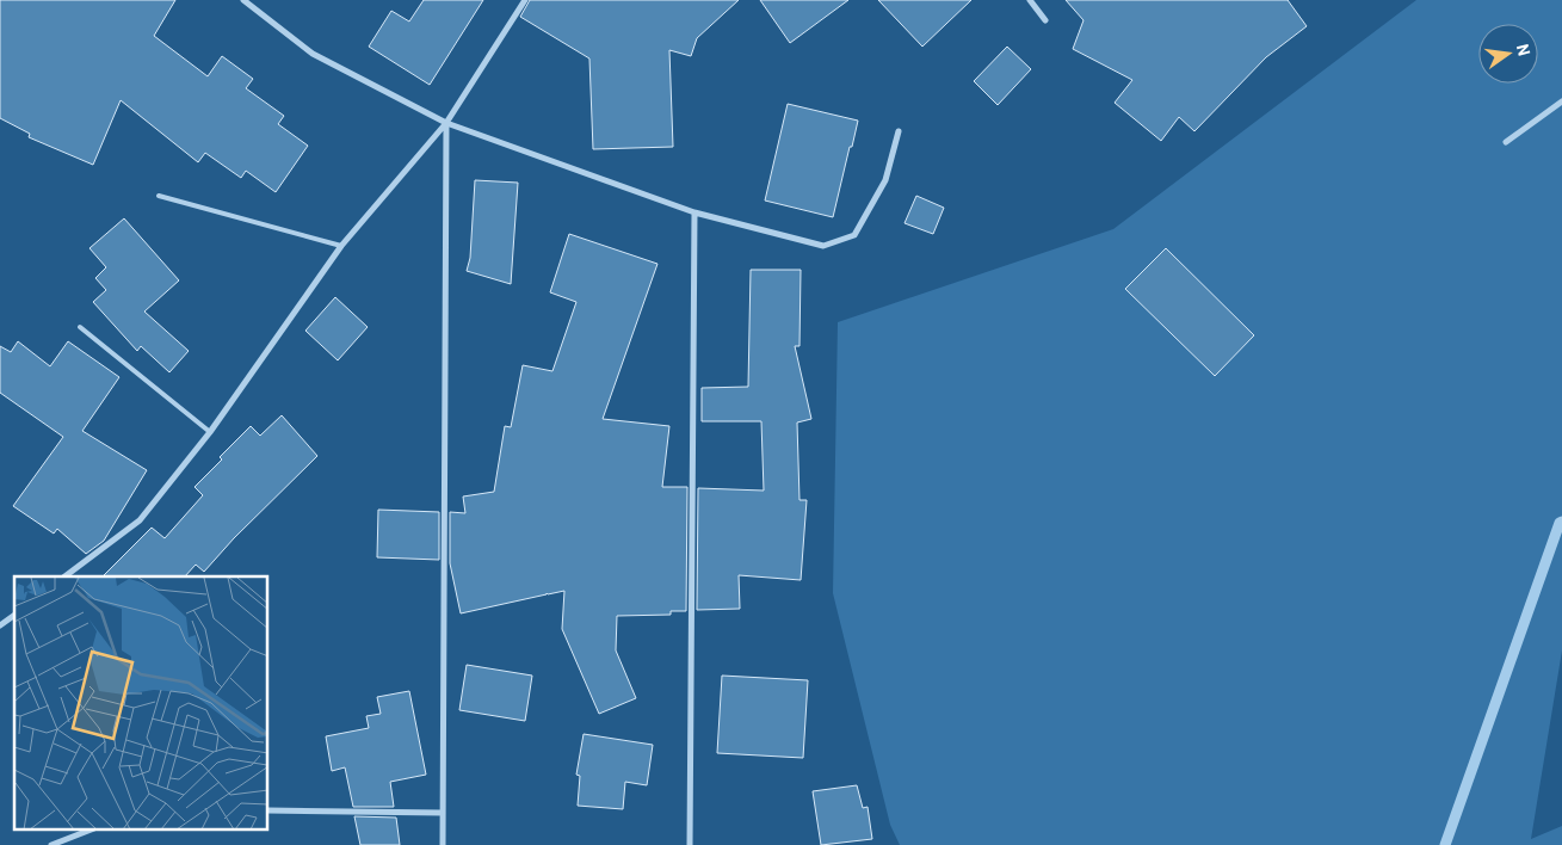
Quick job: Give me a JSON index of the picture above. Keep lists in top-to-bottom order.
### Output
{
  "north": "right"
}
